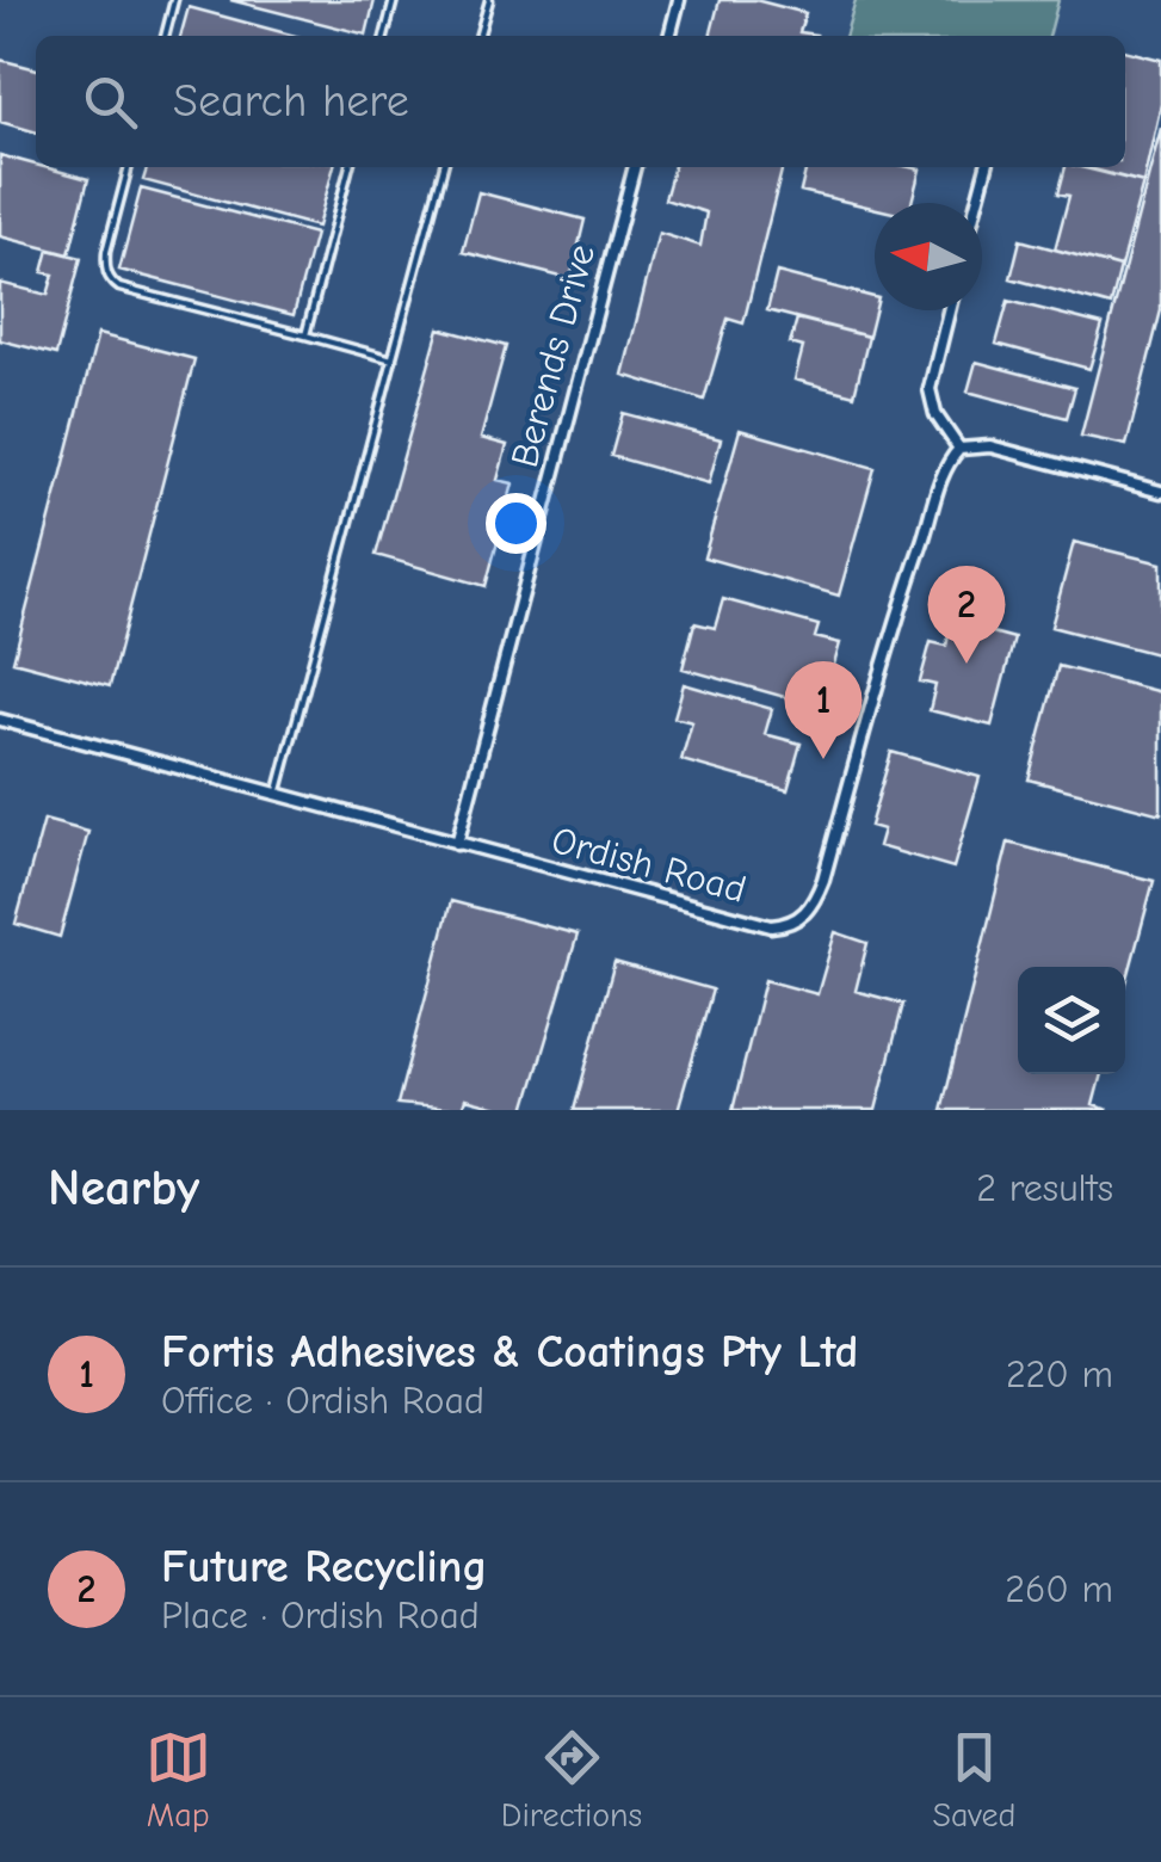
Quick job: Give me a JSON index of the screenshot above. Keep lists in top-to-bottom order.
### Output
{
  "streets": {
    "street": ["Berends Drive", "Ordish Road"]
  },
  "crossings": [
    ["Berends Drive", "Ordish Road"]
  ],
  "north": "left",
  "page": {
    "search": "Search here",
    "pins": ["2", "1"],
    "heading": ["Nearby", "2 results"],
    "list": [
      {
        "mark": "1",
        "name": "Fortis Adhesives & Coatings Pty Ltd",
        "note": "Office · Ordish Road",
        "value": "220 m"
      },
      {
        "mark": "2",
        "name": "Future Recycling",
        "note": "Place · Ordish Road",
        "value": "260 m"
      }
    ],
    "nav": ["Map", "Directions", "Saved"]
  }
}
